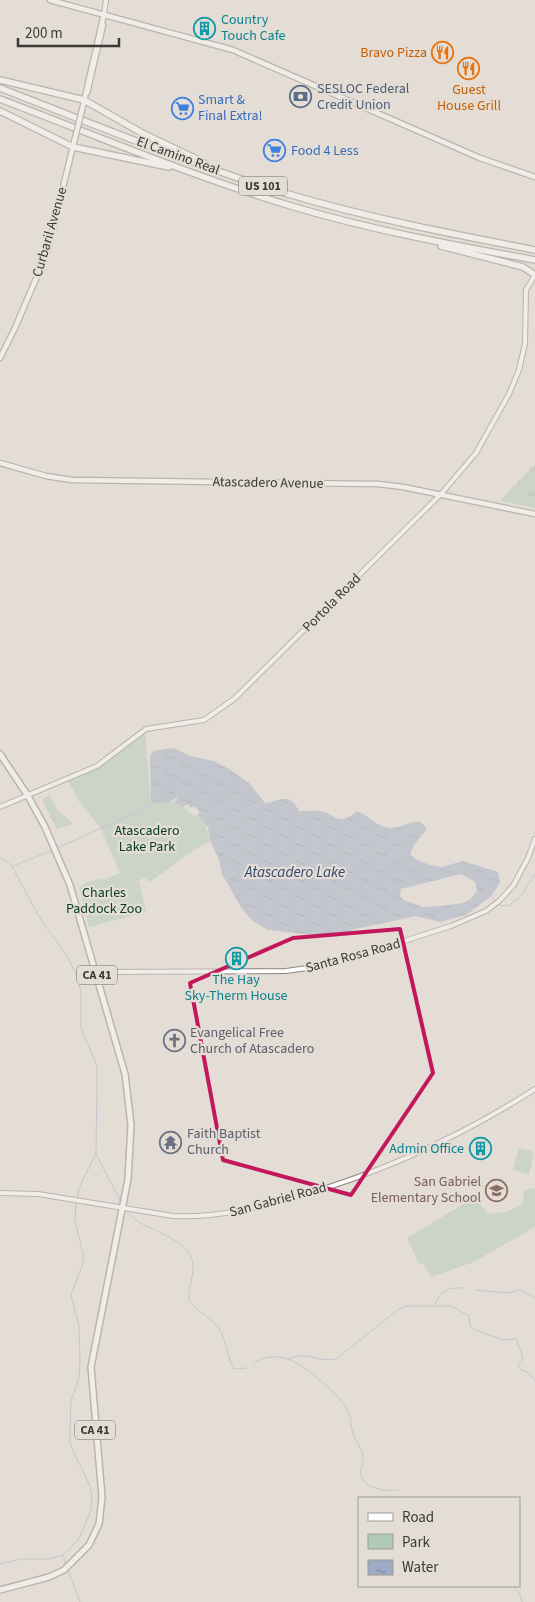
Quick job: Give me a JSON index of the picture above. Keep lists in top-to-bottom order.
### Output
{
  "streets": {
    "highway": ["El Camino Real", "US 101"],
    "main road": ["Curbaril Avenue", "Atascadero Avenue", "CA 41"],
    "street": ["Portola Road", "Santa Rosa Road", "San Gabriel Road"]
  },
  "crossings": [
    ["Atascadero Avenue", "Portola Road"],
    ["Portola Road", "CA 41"],
    ["Santa Rosa Road", "CA 41"],
    ["CA 41", "San Gabriel Road"]
  ],
  "water": ["Atascadero Lake"],
  "parks": ["Atascadero Lake Park", "Charles Paddock Zoo"],
  "places": {
    "building": ["Country Touch Cafe", "The Hay Sky-Therm House", "Admin Office"],
    "restaurant": ["Bravo Pizza", "Guest House Grill"],
    "bank": ["SESLOC Federal Credit Union"],
    "supermarket": ["Smart & Final Extra!", "Food 4 Less"],
    "church": ["Evangelical Free Church of Atascadero"],
    "temple": ["Faith Baptist Church"],
    "school or university": ["San Gabriel Elementary School"]
  },
  "legend": ["Road", "Park", "Water"],
  "scale_bar": "200 m"
}
